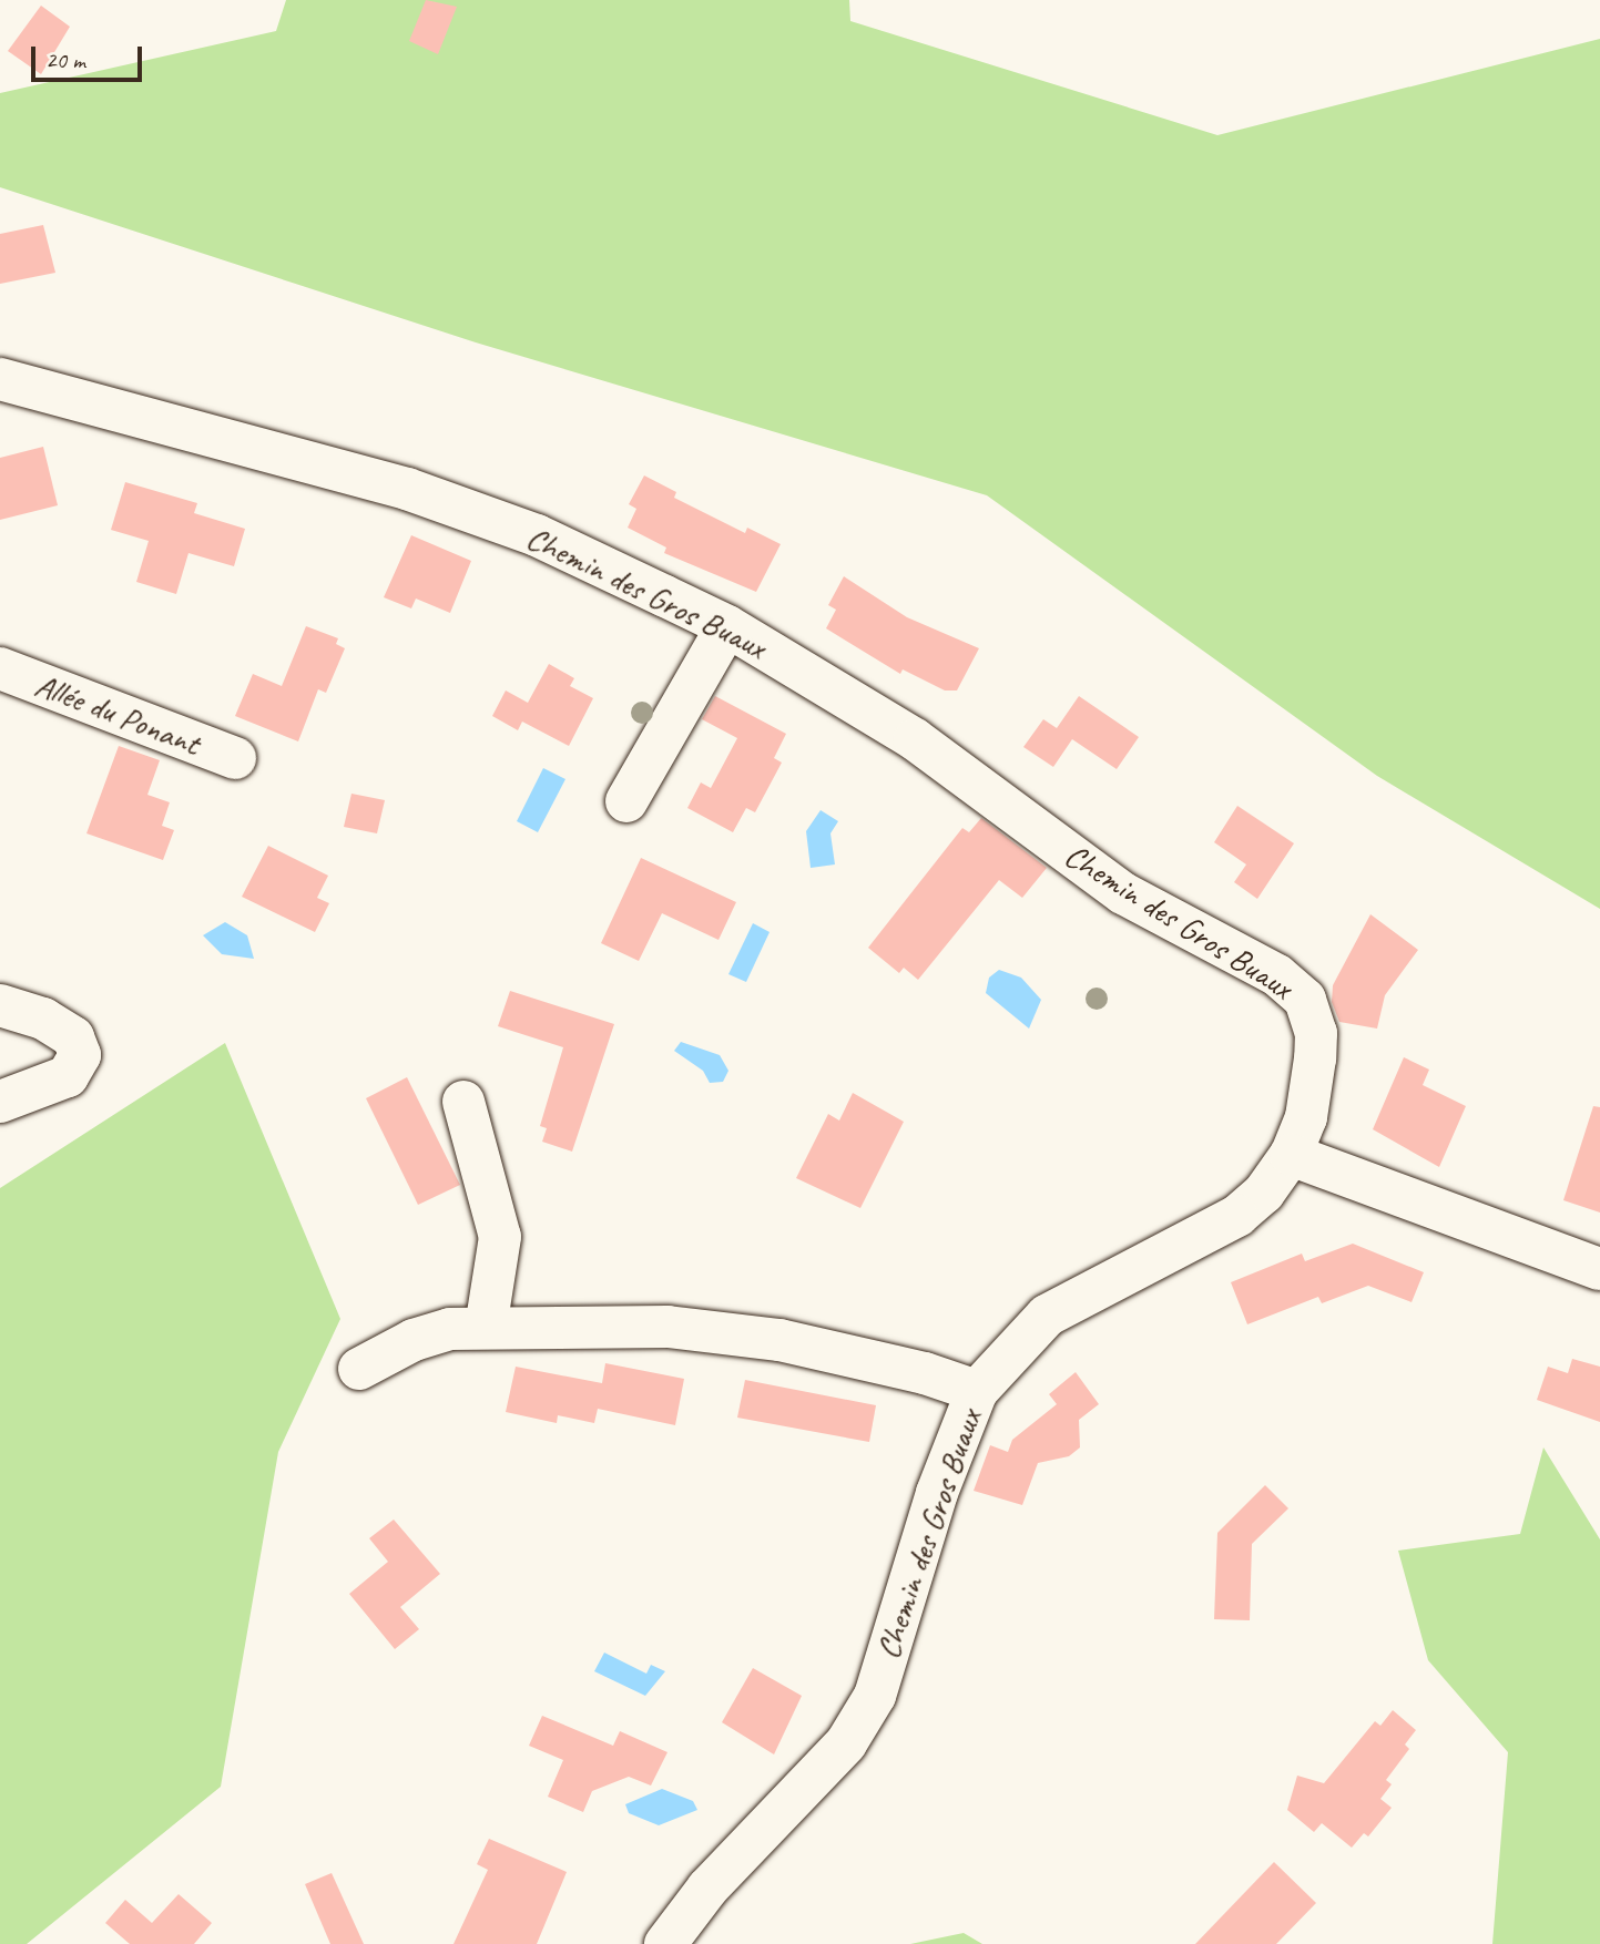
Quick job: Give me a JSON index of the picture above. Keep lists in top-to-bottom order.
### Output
{
  "streets": {
    "street": ["Chemin des Gros Buaux", "Allée du Ponant"]
  },
  "scale_bar": "20 m"
}
